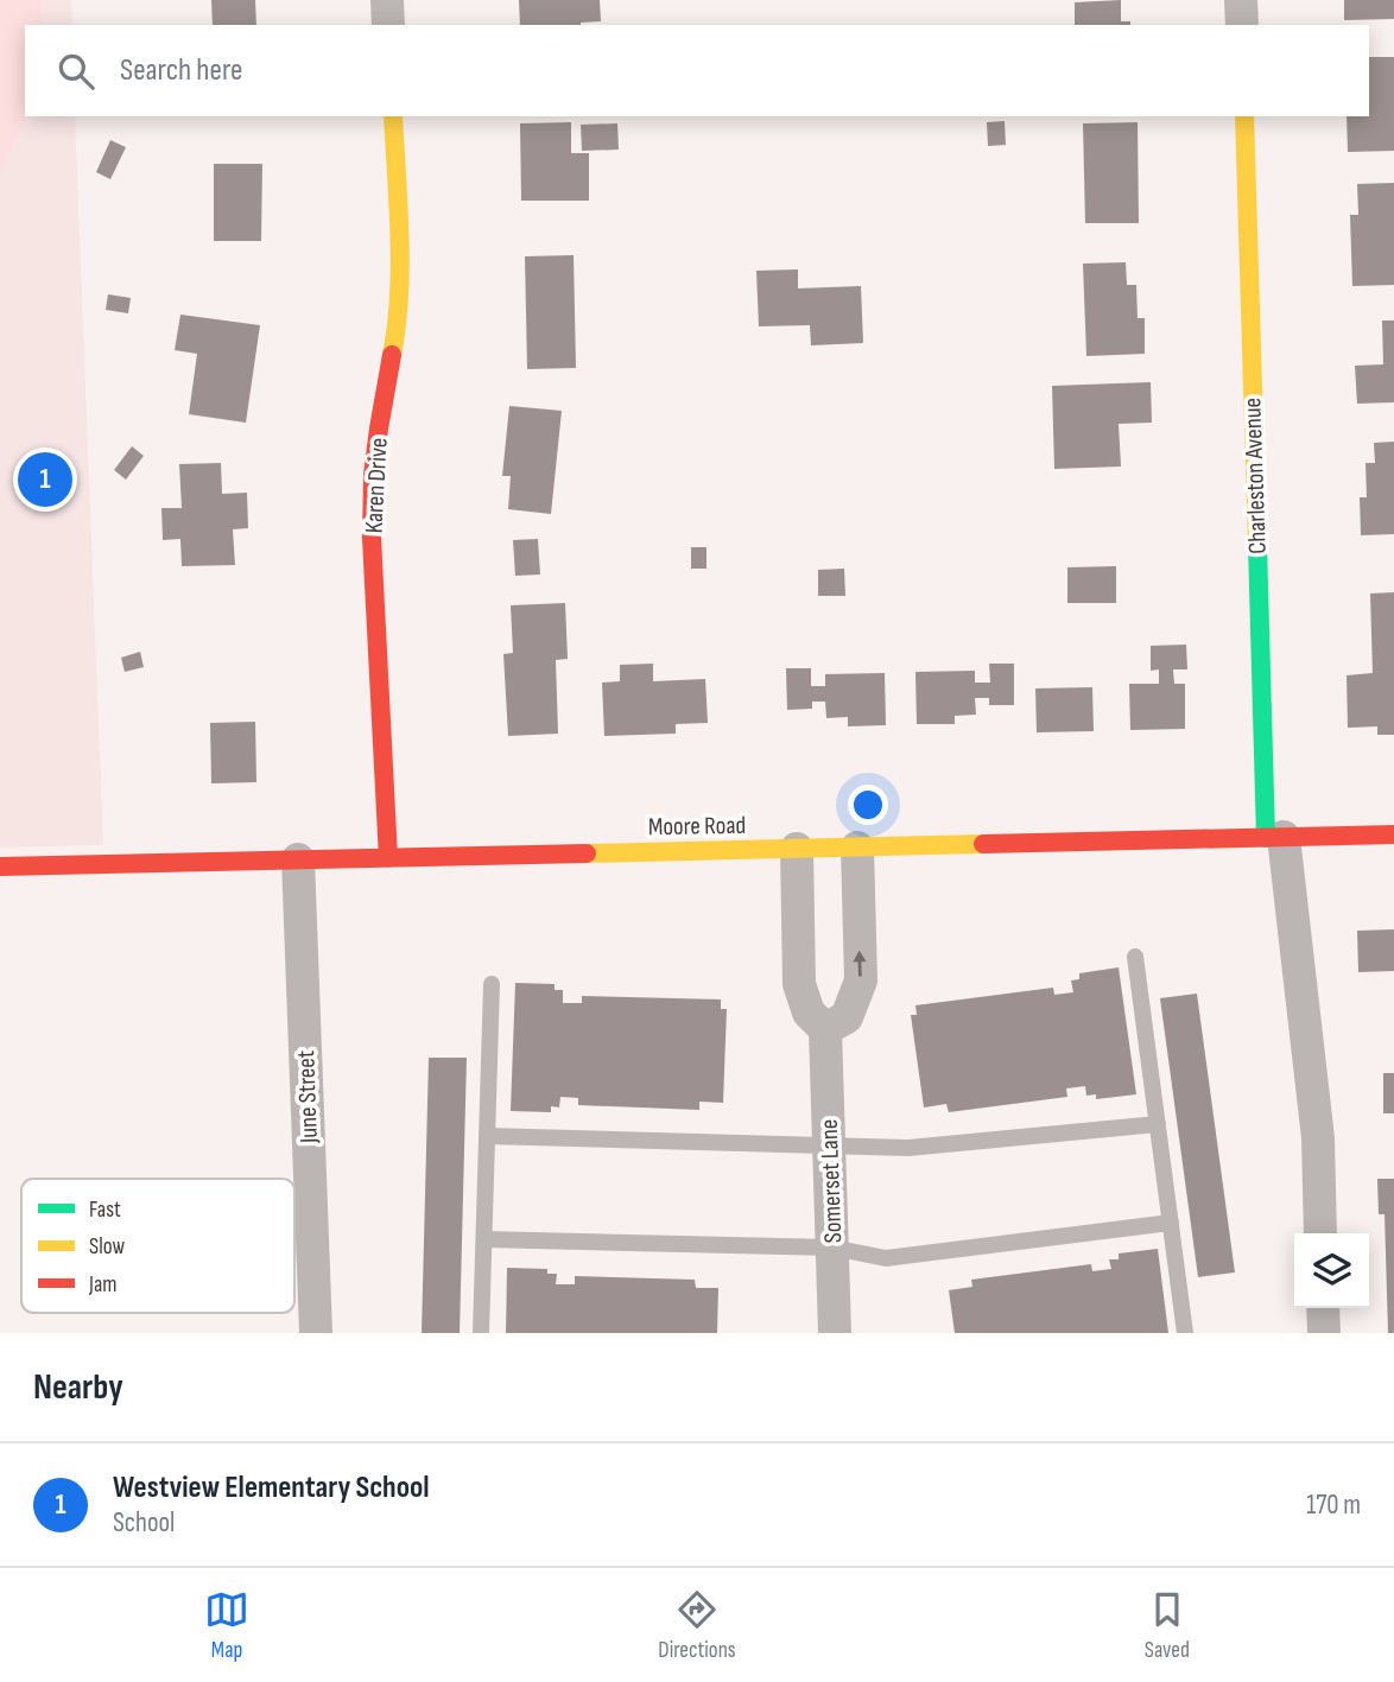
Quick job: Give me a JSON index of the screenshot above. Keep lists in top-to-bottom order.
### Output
{
  "streets": {
    "street": [
      "Charleston Avenue",
      "Karen Drive",
      "Moore Road",
      "June Street",
      "Somerset Lane"
    ]
  },
  "crossings": [
    ["Charleston Avenue", "Moore Road"],
    ["Karen Drive", "Moore Road"],
    ["Moore Road", "June Street"]
  ],
  "legend": ["Fast", "Slow", "Jam"],
  "page": {
    "search": "Search here",
    "pins": "1",
    "heading": "Nearby",
    "list": [
      {
        "mark": "1",
        "name": "Westview Elementary School",
        "note": "School",
        "value": "170 m"
      }
    ],
    "nav": ["Map", "Directions", "Saved"]
  }
}
